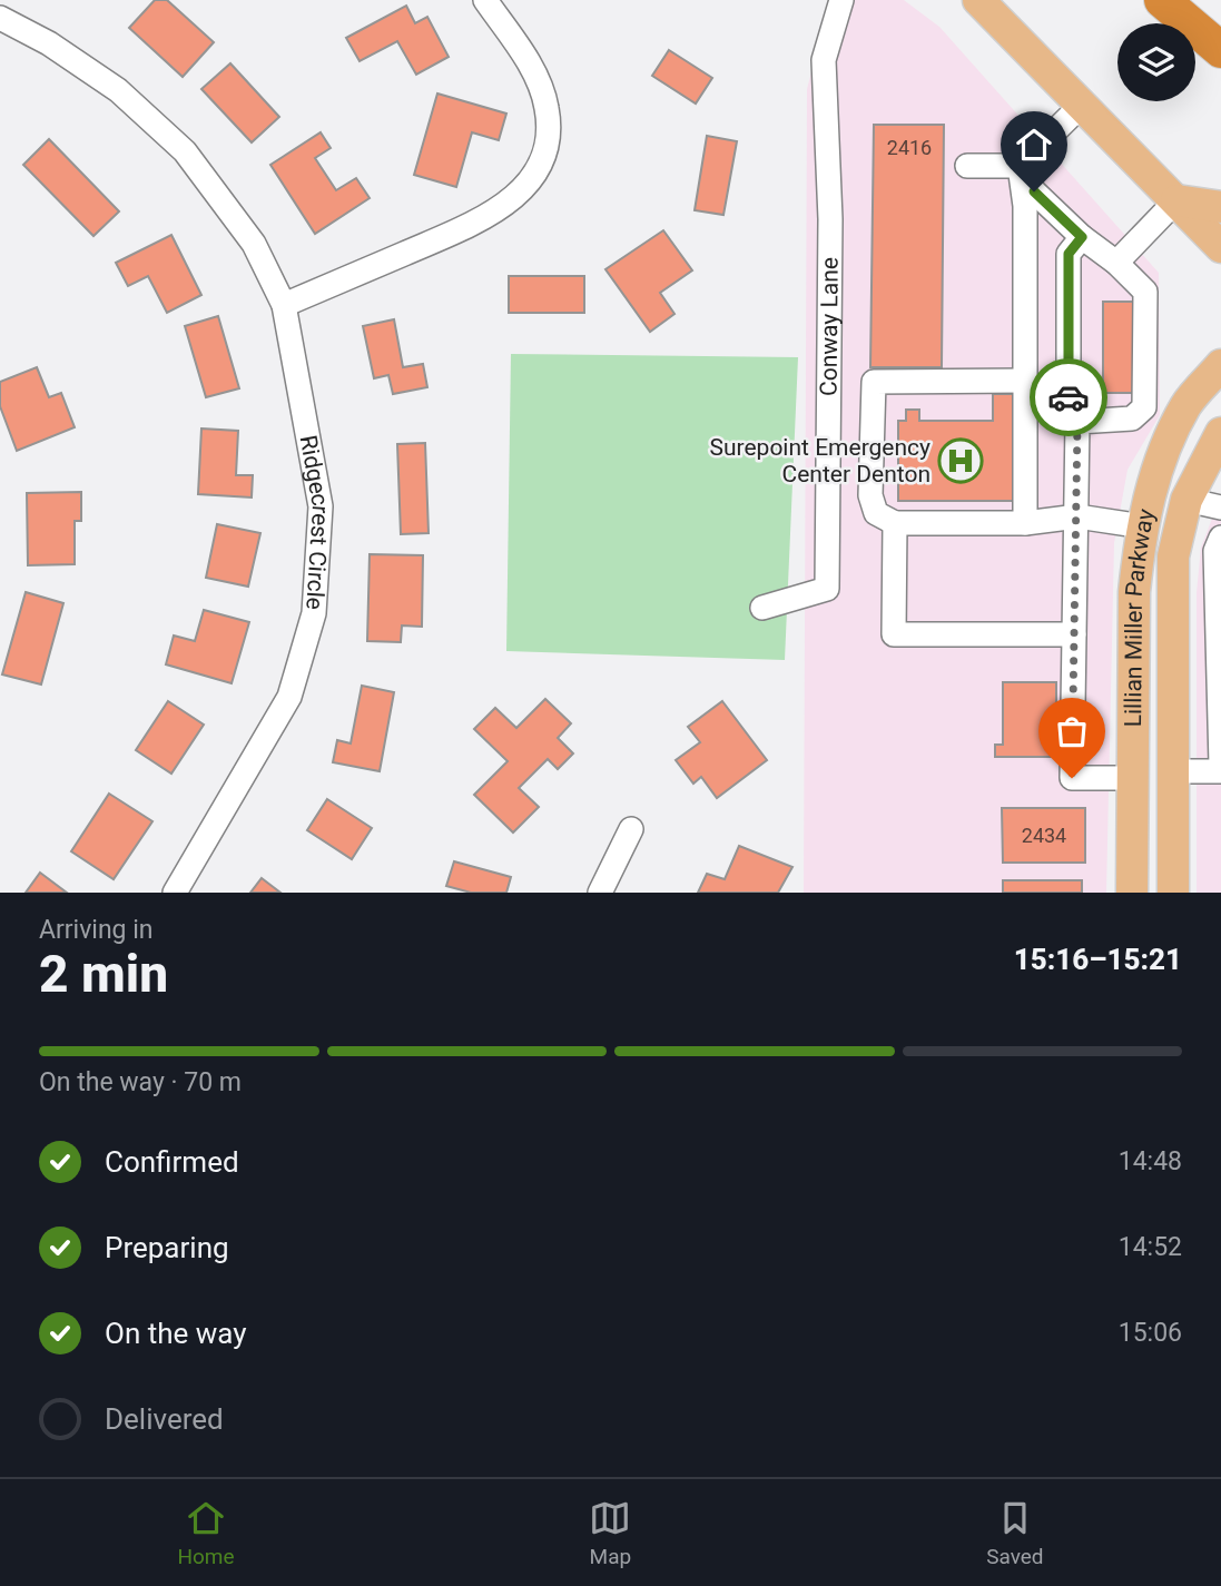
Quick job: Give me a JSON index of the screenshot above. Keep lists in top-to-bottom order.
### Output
{
  "streets": {
    "main road": ["Lillian Miller Parkway"],
    "street": ["Conway Lane", "Ridgecrest Circle"]
  },
  "places": {
    "hospital": ["Surepoint Emergency Center Denton"]
  },
  "house_numbers": ["2416", "2434"],
  "page": {
    "heading": ["2 min", "Arriving in", "15:16–15:21"],
    "bar": "On the way · 70 m",
    "list": [
      ["Confirmed", "14:48"],
      ["Preparing", "14:52"],
      ["On the way", "15:06"],
      "Delivered"
    ],
    "tabs": ["Home", "Map", "Saved"]
  }
}
